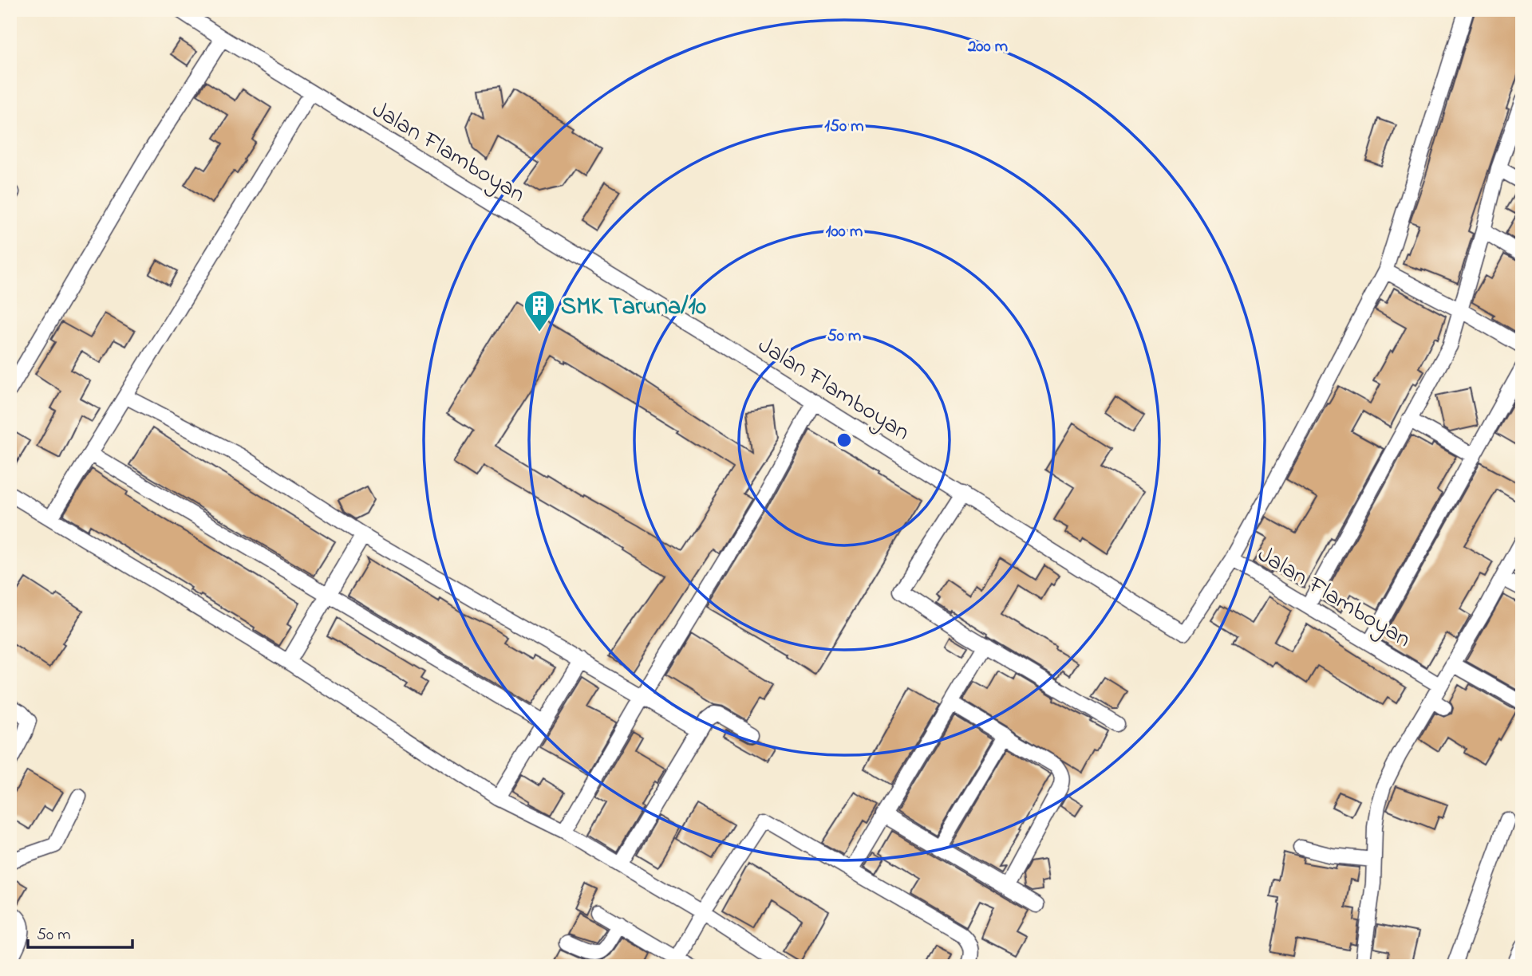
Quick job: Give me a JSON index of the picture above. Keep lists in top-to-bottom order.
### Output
{
  "streets": {
    "street": ["Jalan Flamboyan"]
  },
  "places": {
    "building": ["SMK Taruna/10"]
  },
  "scale_bar": "50 m",
  "rings": [
    "200 m",
    "150 m",
    "100 m",
    "50 m"
  ]
}
